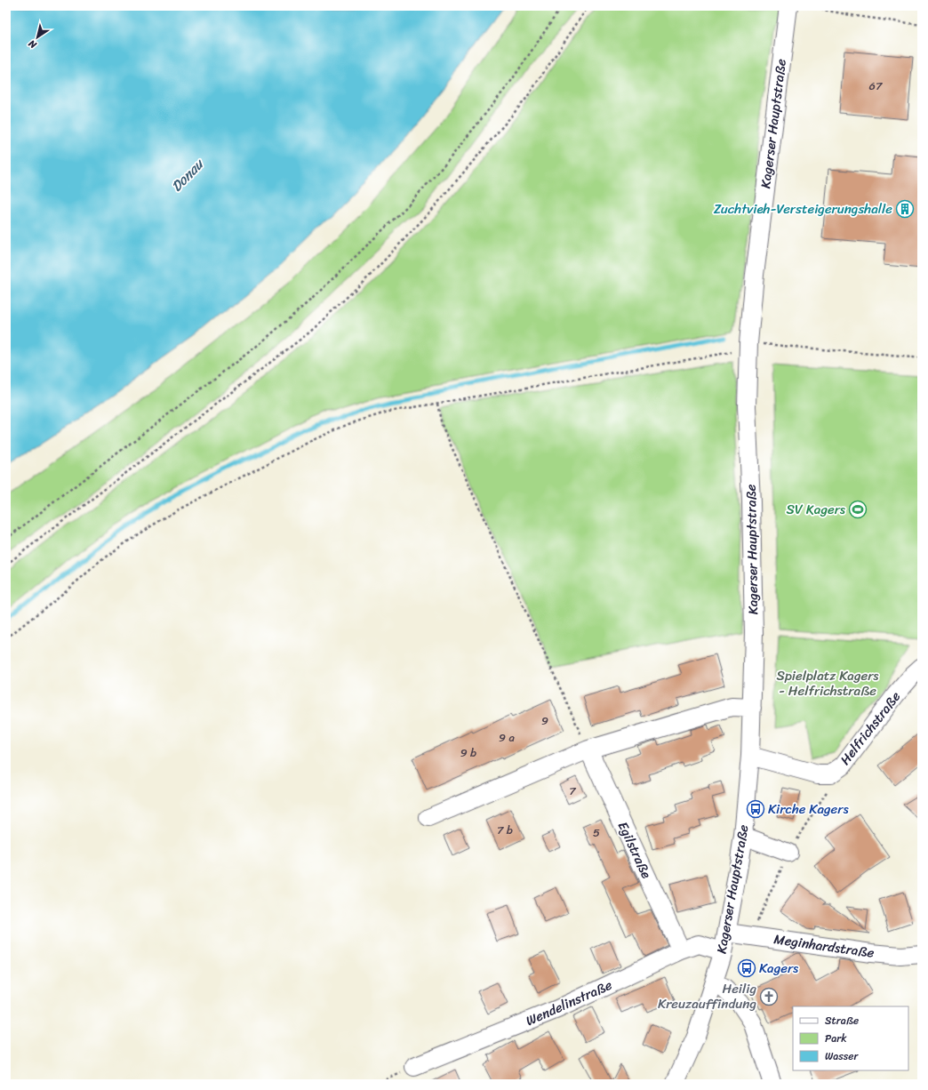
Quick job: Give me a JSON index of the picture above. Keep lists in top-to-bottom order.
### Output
{
  "streets": {
    "street": [
      "Kagerser Hauptstraße",
      "Helfrichstraße",
      "Egilstraße",
      "Meginhardstraße",
      "Wendelinstraße"
    ]
  },
  "crossings": [
    ["Kagerser Hauptstraße", "Helfrichstraße"],
    ["Kagerser Hauptstraße", "Meginhardstraße"],
    ["Kagerser Hauptstraße", "Wendelinstraße"],
    ["Egilstraße", "Wendelinstraße"]
  ],
  "water": ["Donau"],
  "parks": ["Spielplatz Kagers - Helfrichstraße"],
  "places": {
    "building": ["Zuchtvieh-Versteigerungshalle"],
    "sports": ["SV Kagers"],
    "bus stop": ["Kirche Kagers", "Kagers"],
    "church": ["Heilig Kreuzauffindung"]
  },
  "house_numbers": [
    "67",
    "9",
    "9 a",
    "9 b",
    "7",
    "7 b",
    "5"
  ],
  "legend": ["Straße", "Park", "Wasser"],
  "north": "bottom left"
}
